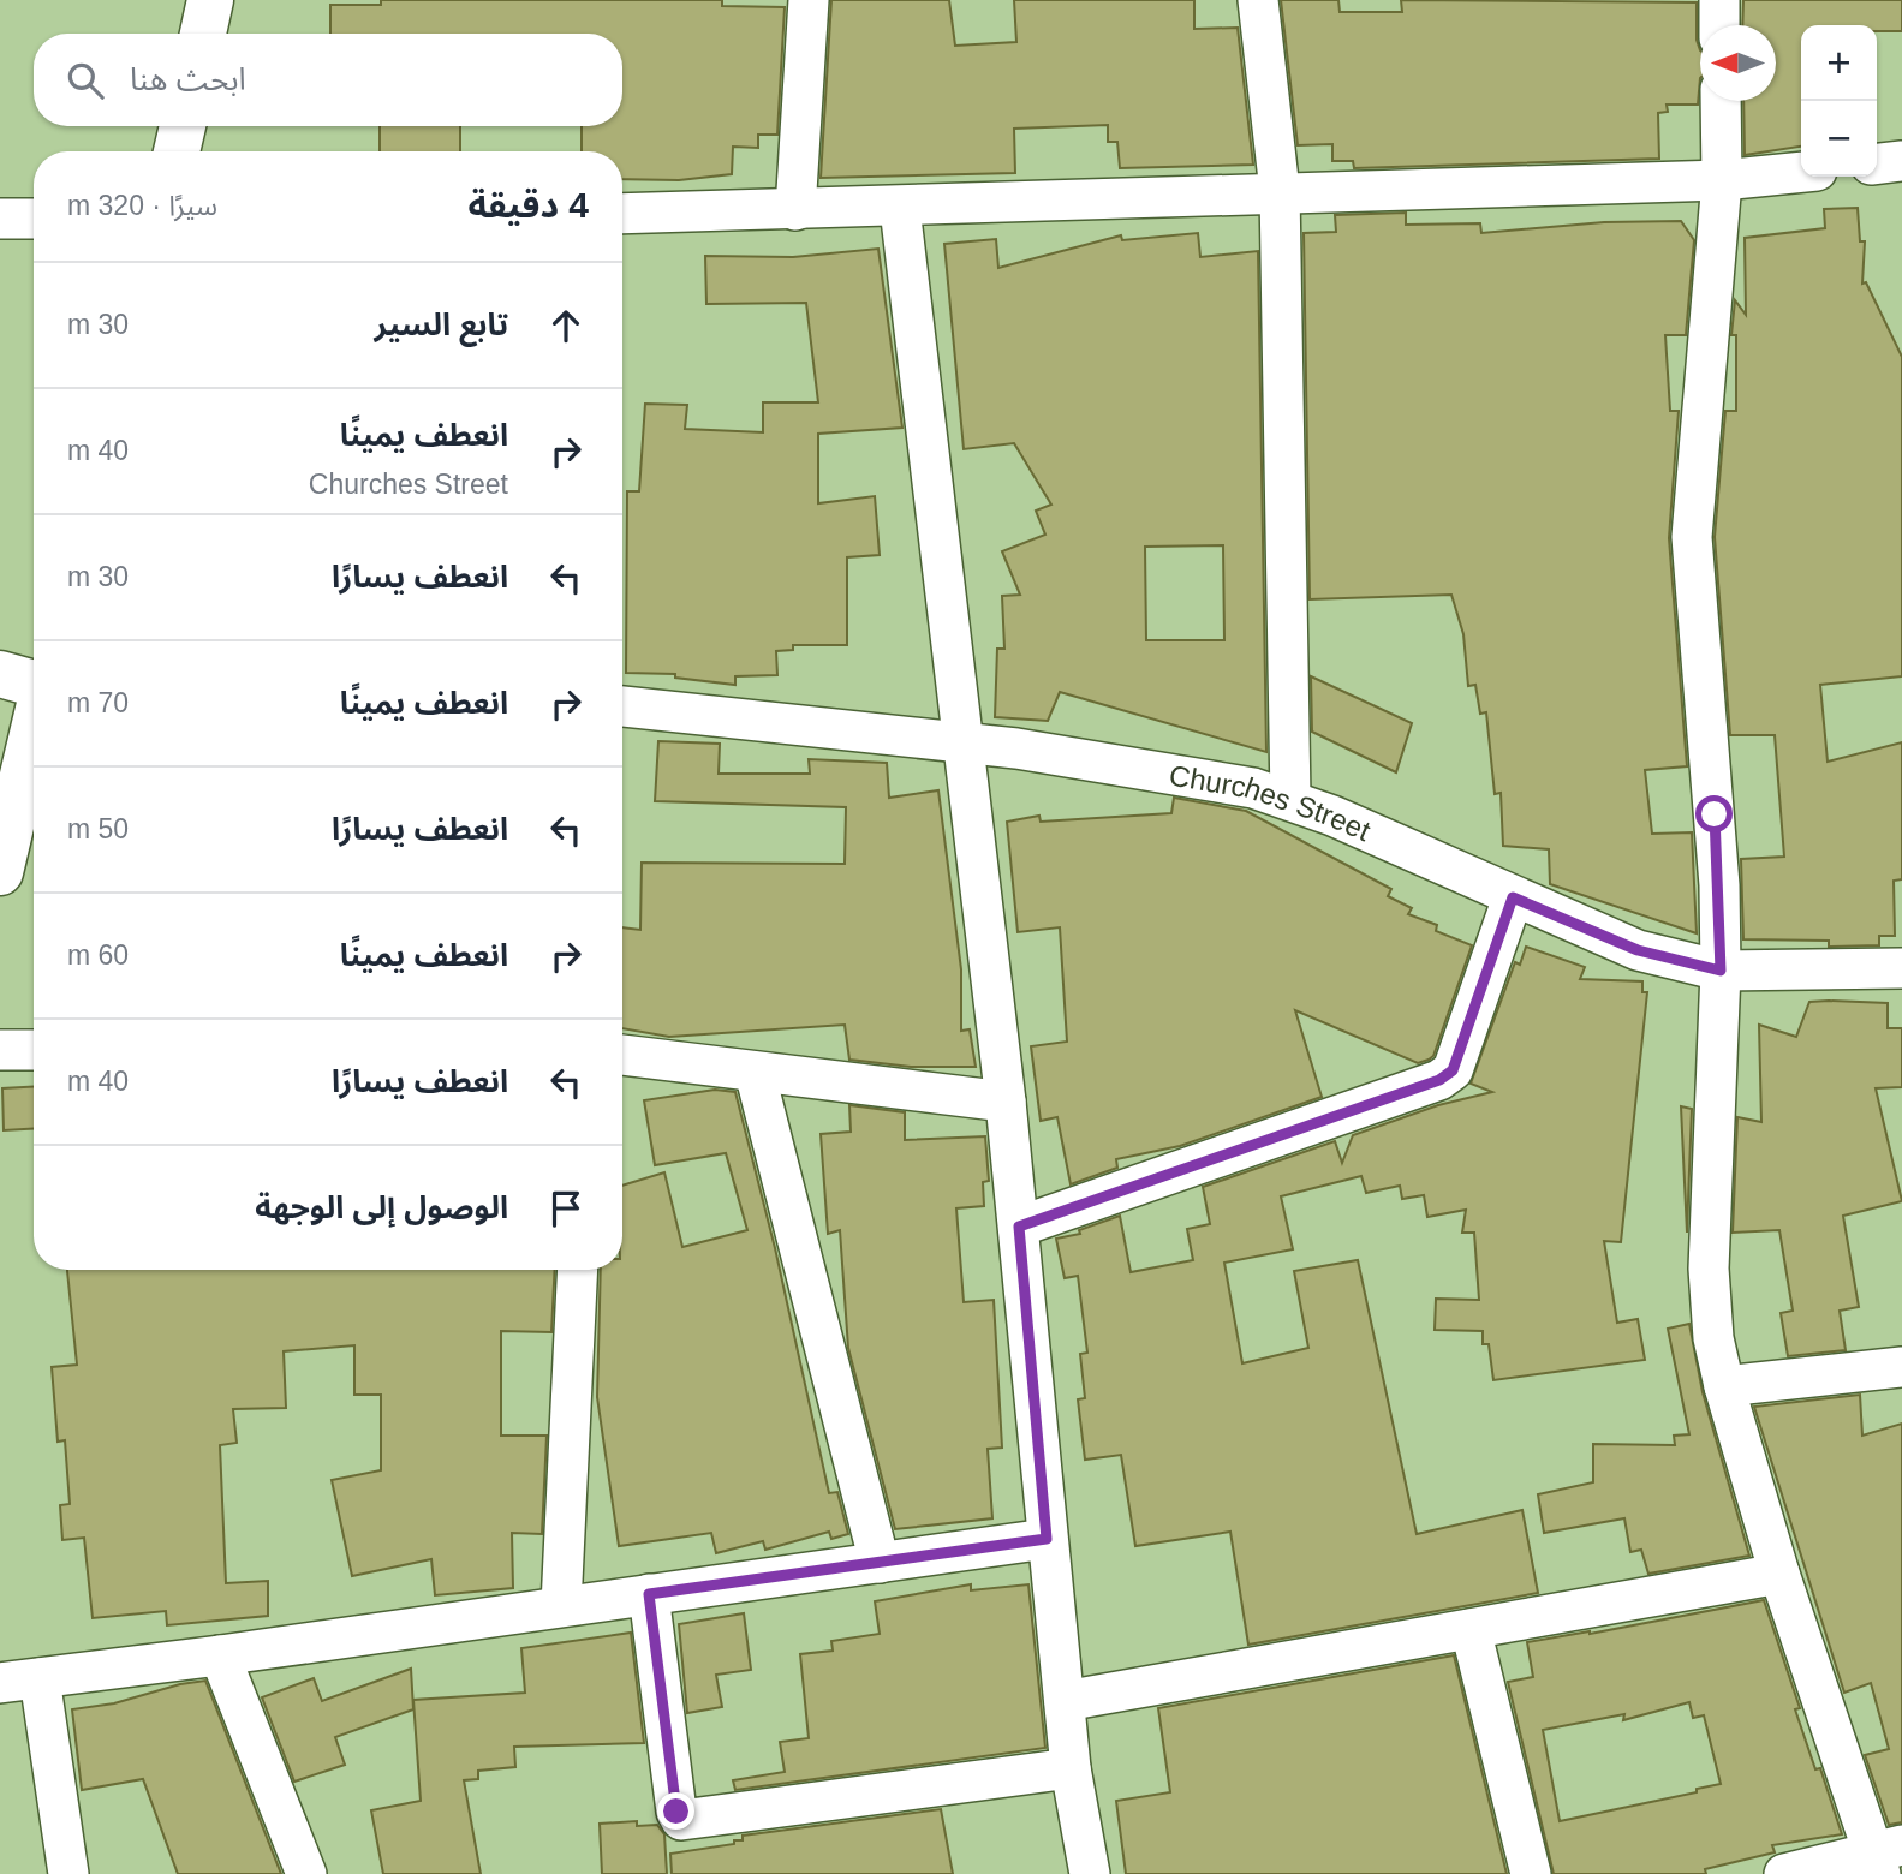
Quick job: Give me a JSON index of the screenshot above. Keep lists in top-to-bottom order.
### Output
{
  "streets": {
    "street": ["Churches Street"]
  },
  "north": "left",
  "page": {
    "map_buttons": ["+", "−"],
    "search": "ابحث هنا",
    "heading": ["4 دقيقة", "سيرًا · 320 m"],
    "list": [
      ["تابع السير", "30 m"],
      ["انعطف يمينًا", "Churches Street", "40 m"],
      ["انعطف يسارًا", "30 m"],
      ["انعطف يمينًا", "70 m"],
      ["انعطف يسارًا", "50 m"],
      ["انعطف يمينًا", "60 m"],
      ["انعطف يسارًا", "40 m"],
      "الوصول إلى الوجهة"
    ]
  }
}
